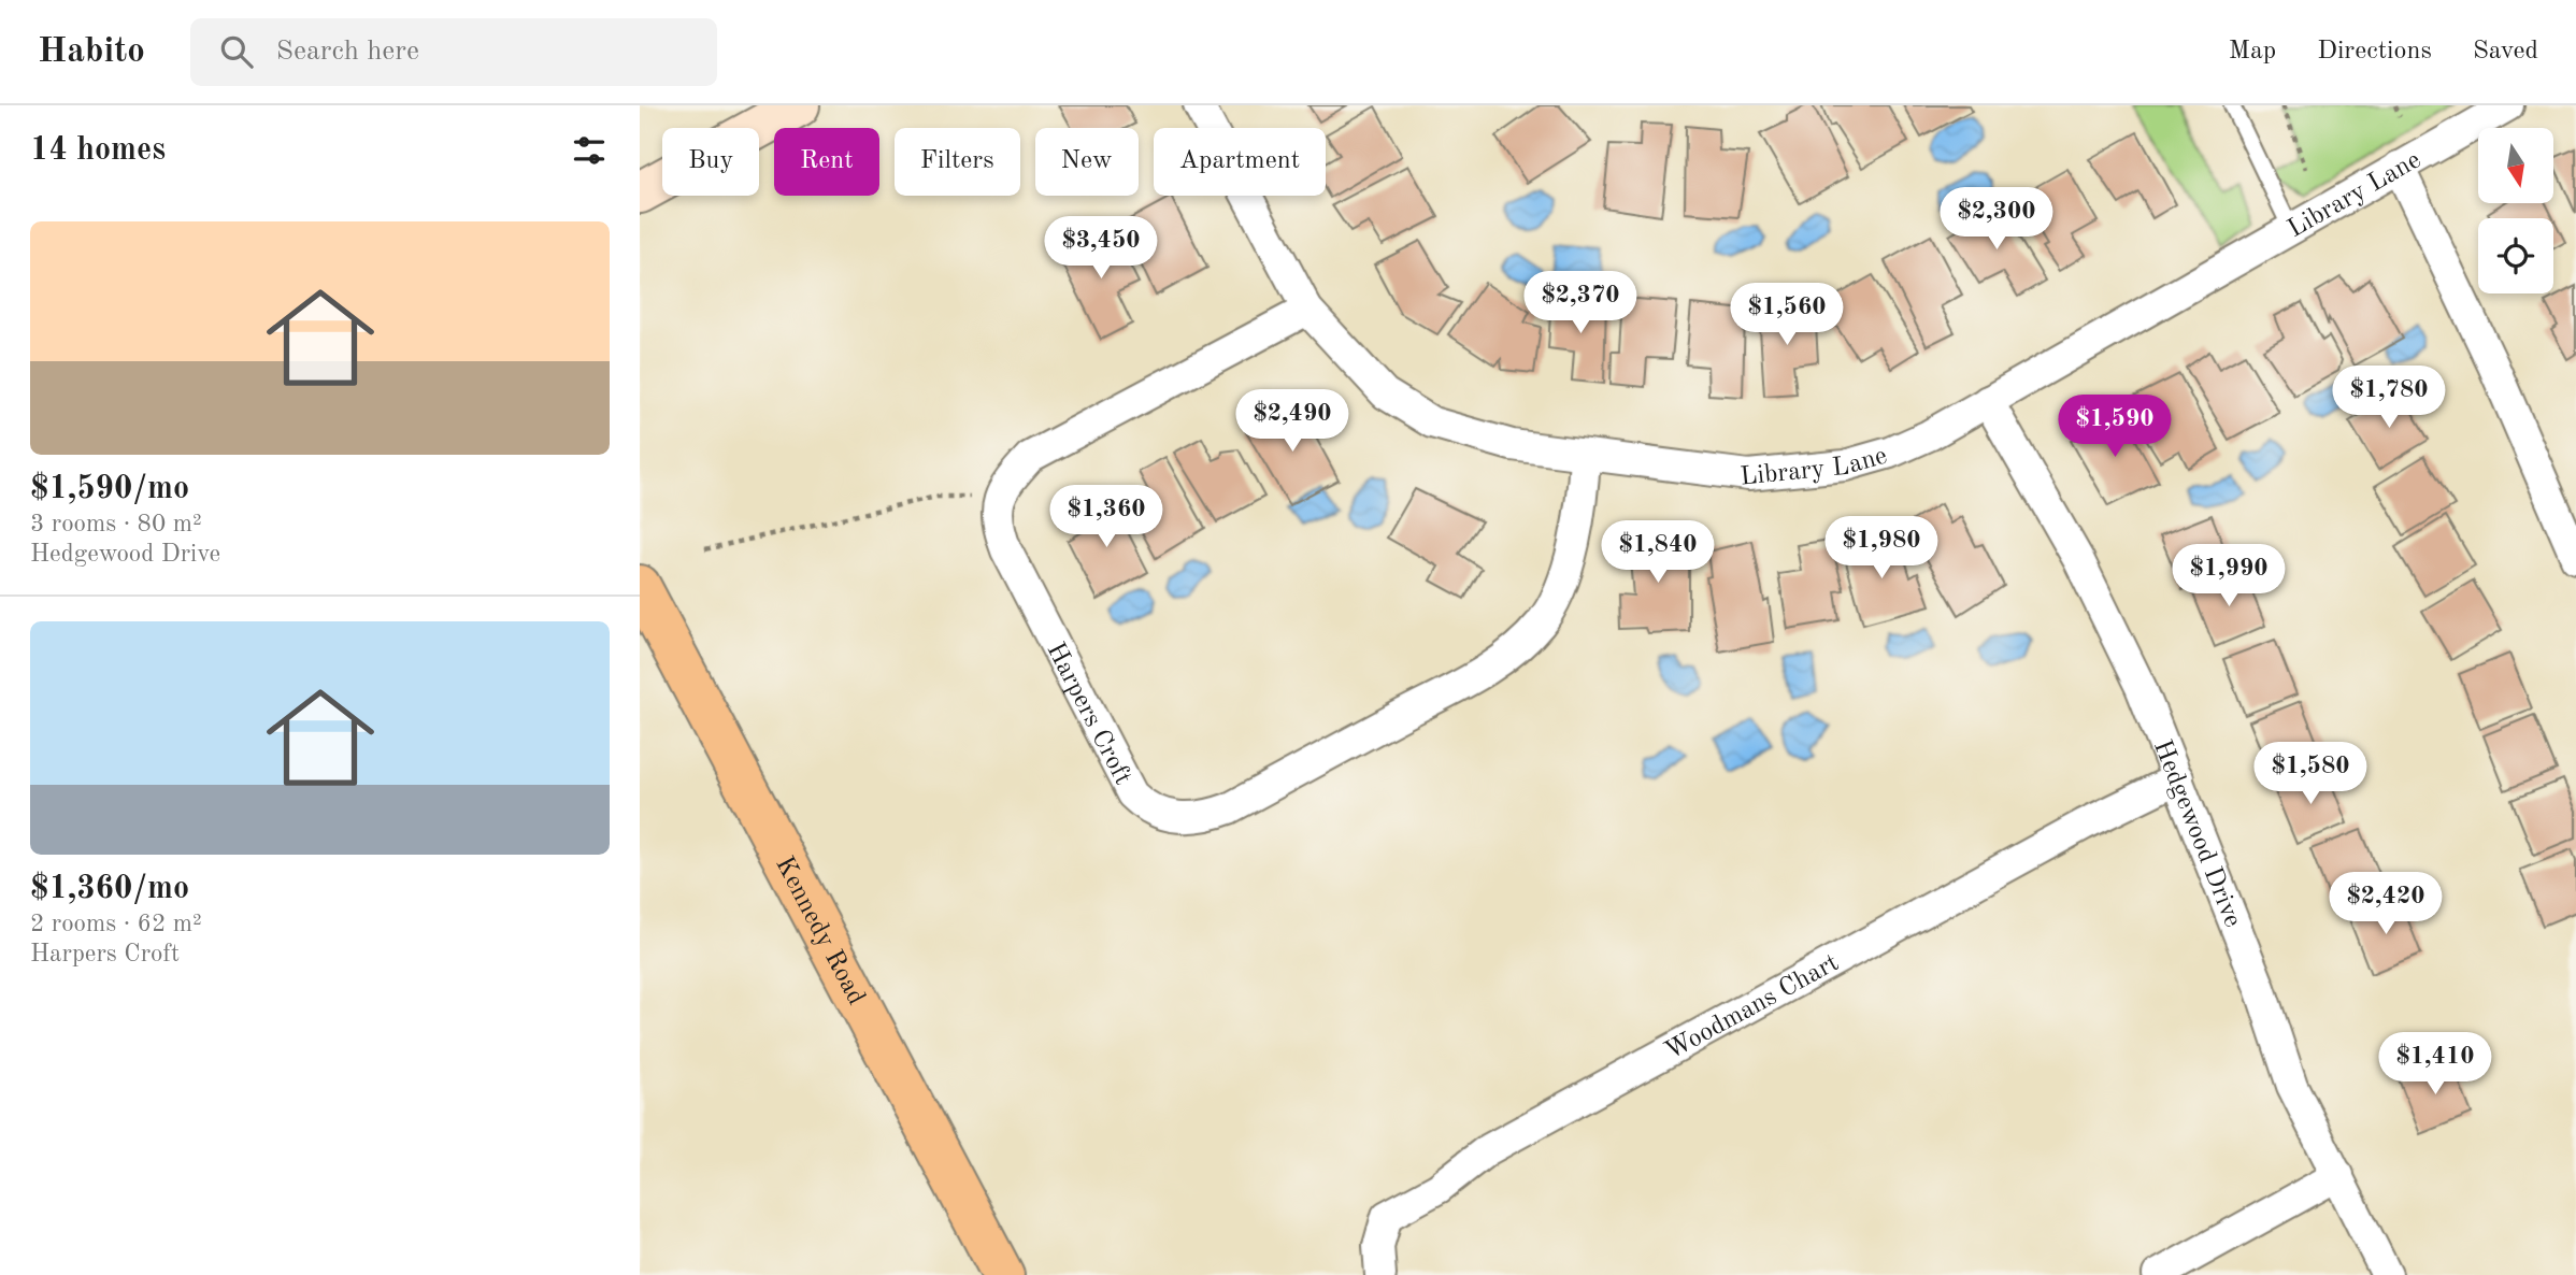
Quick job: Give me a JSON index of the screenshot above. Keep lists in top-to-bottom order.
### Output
{
  "streets": {
    "main road": ["Kennedy Road"],
    "street": [
      "Library Lane",
      "Harpers Croft",
      "Hedgewood Drive",
      "Woodmans Chart"
    ]
  },
  "crossings": [
    ["Library Lane", "Harpers Croft"],
    ["Library Lane", "Hedgewood Drive"],
    ["Hedgewood Drive", "Woodmans Chart"]
  ],
  "north": "bottom",
  "page": {
    "header": "Habito",
    "search": "Search here",
    "nav": ["Map", "Directions", "Saved"],
    "heading": "14 homes",
    "chip": [
      "Buy",
      "Rent",
      "Filters",
      "New",
      "Apartment"
    ],
    "price": [
      "$2,300",
      "$3,450",
      "$2,370",
      "$1,560",
      "$1,780",
      "$2,490",
      "$1,590",
      "$1,360",
      "$1,980",
      "$1,840",
      "$1,990",
      "$1,580",
      "$2,420",
      "$1,410"
    ],
    "list": [
      {
        "name": "$1,590/mo",
        "note": "3 rooms · 80 m² · Hedgewood Drive"
      },
      {
        "name": "$1,360/mo",
        "note": "2 rooms · 62 m² · Harpers Croft"
      }
    ]
  }
}
